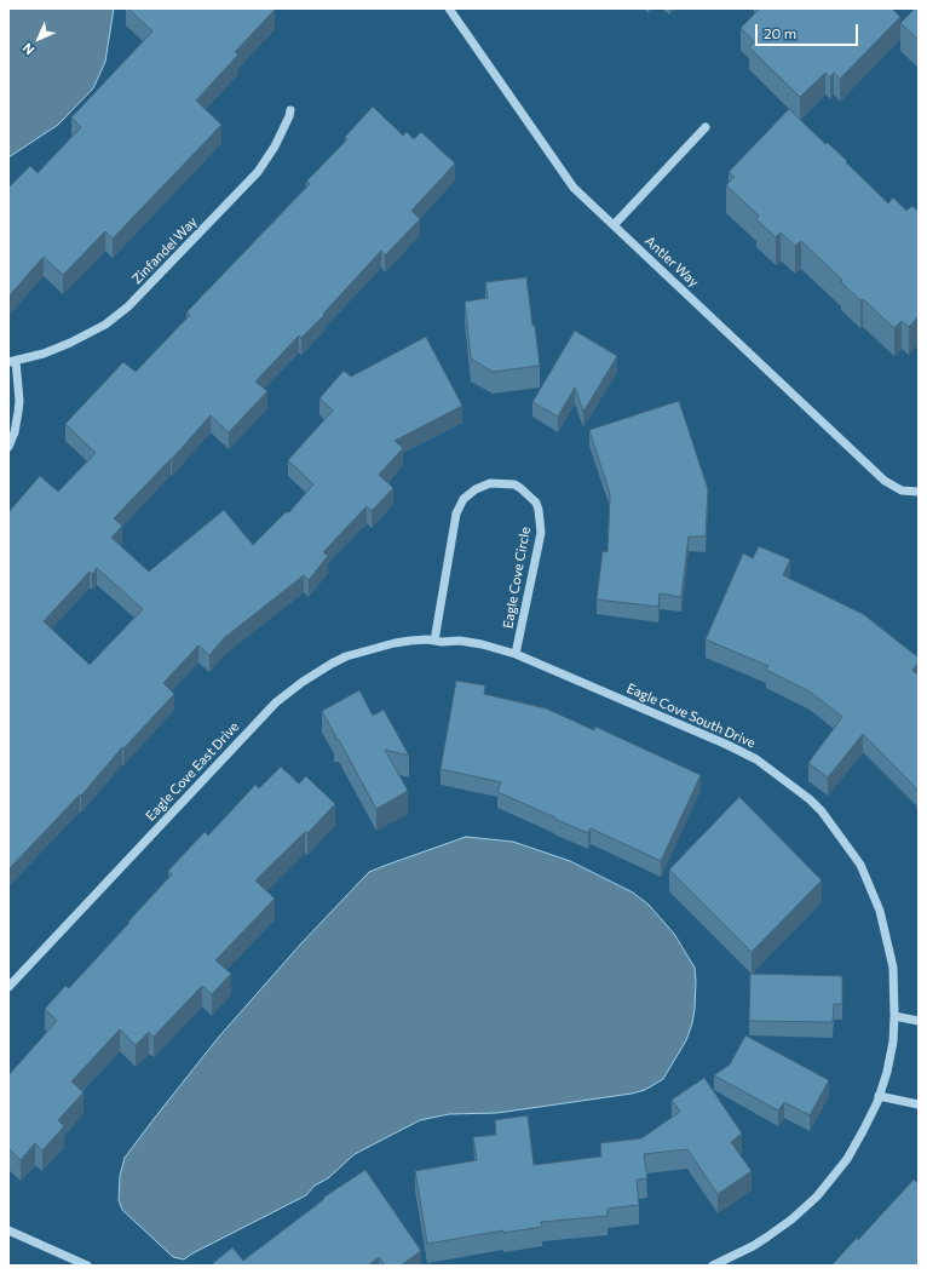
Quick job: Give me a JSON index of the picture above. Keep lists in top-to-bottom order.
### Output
{
  "streets": {
    "street": [
      "Zinfandel Way",
      "Antler Way",
      "Eagle Cove Circle",
      "Eagle Cove South Drive",
      "Eagle Cove East Drive"
    ]
  },
  "crossings": [
    ["Eagle Cove Circle", "Eagle Cove South Drive"],
    ["Eagle Cove Circle", "Eagle Cove East Drive"],
    ["Eagle Cove South Drive", "Eagle Cove East Drive"]
  ],
  "scale_bar": "20 m",
  "north": "bottom left"
}
